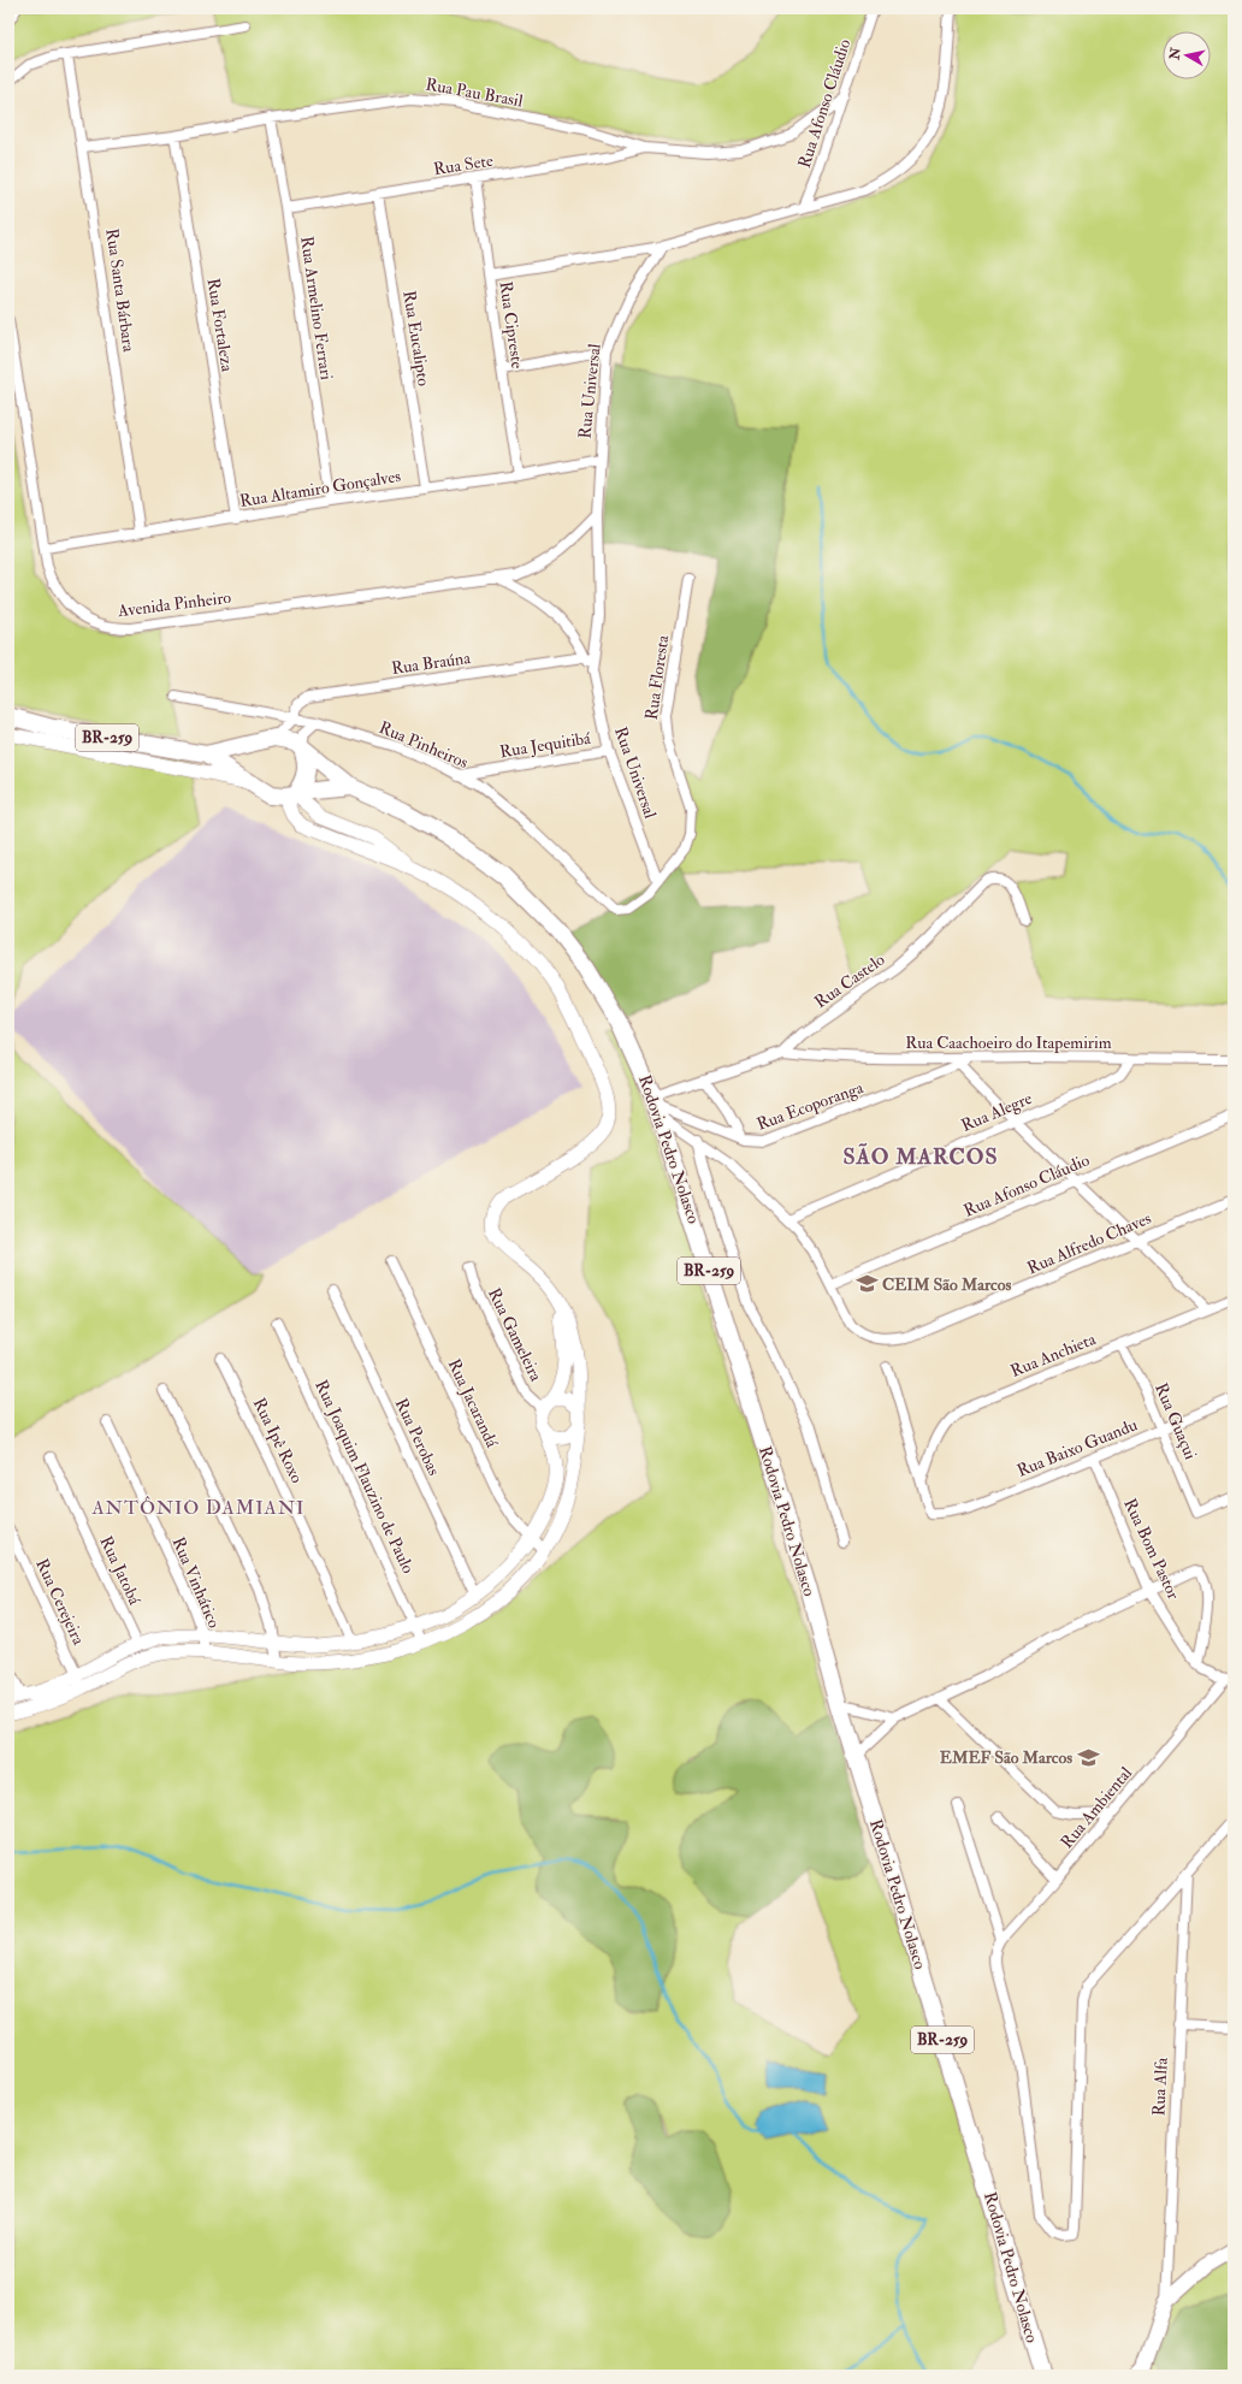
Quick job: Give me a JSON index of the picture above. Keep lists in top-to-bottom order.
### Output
{
  "streets": {
    "highway": ["BR-259", "Rodovia Pedro Nolasco"],
    "street": [
      "Rua Pau Brasil",
      "Rua Afonso Cláudio",
      "Rua Sete",
      "Rua Santa Bárbara",
      "Rua Armelino Ferrari",
      "Rua Fortaleza",
      "Rua Cipreste",
      "Rua Eucalipto",
      "Rua Universal",
      "Rua Altamiro Gonçalves",
      "Avenida Pinheiro",
      "Rua Braúna",
      "Rua Floresta",
      "Rua Pinheiros",
      "Rua Jequitibá",
      "Rua Castelo",
      "Rua Caachoeiro do Itapemirim",
      "Rua Ecoporanga",
      "Rua Alegre",
      "Rua Alfredo Chaves",
      "Rua Gameleira",
      "Rua Anchieta",
      "Rua Jacarandá",
      "Rua Guaçui",
      "Rua Perobas",
      "Rua Ipê Roxo",
      "Rua Baixo Guandu",
      "Rua Joaquim Flauzino de Paulo",
      "Rua Bom Pastor",
      "Rua Jatobá",
      "Rua Vinhático",
      "Rua Cerejeira",
      "Rua Ambiental",
      "Rua Alfa"
    ]
  },
  "crossings": [
    ["Rua Pau Brasil", "Rua Afonso Cláudio"],
    ["Rua Pau Brasil", "Rua Sete"],
    ["Rua Pau Brasil", "Rua Santa Bárbara"],
    ["Rua Pau Brasil", "Rua Armelino Ferrari"],
    ["Rua Pau Brasil", "Rua Fortaleza"],
    ["Rua Afonso Cláudio", "Rua Alfredo Chaves"],
    ["Rua Sete", "Rua Armelino Ferrari"],
    ["Rua Sete", "Rua Cipreste"],
    ["Rua Sete", "Rua Eucalipto"],
    ["Rua Santa Bárbara", "Rua Altamiro Gonçalves"],
    ["Rua Armelino Ferrari", "Rua Altamiro Gonçalves"],
    ["Rua Fortaleza", "Rua Altamiro Gonçalves"],
    ["Rua Cipreste", "Rua Altamiro Gonçalves"],
    ["Rua Eucalipto", "Rua Altamiro Gonçalves"],
    ["Rua Universal", "Rua Altamiro Gonçalves"],
    ["Rua Universal", "Avenida Pinheiro"],
    ["Rua Universal", "Rua Floresta"],
    ["Rua Universal", "Rua Jequitibá"],
    ["Rua Altamiro Gonçalves", "Avenida Pinheiro"],
    ["Rua Braúna", "Rua Pinheiros"],
    ["Rua Braúna", "Rodovia Pedro Nolasco"],
    ["Rua Floresta", "Rua Pinheiros"],
    ["Rua Pinheiros", "Rua Jequitibá"],
    ["Rua Castelo", "Rua Caachoeiro do Itapemirim"],
    ["Rua Castelo", "Rua Ecoporanga"],
    ["Rua Castelo", "Rodovia Pedro Nolasco"],
    ["Rua Caachoeiro do Itapemirim", "Rua Ecoporanga"],
    ["Rua Caachoeiro do Itapemirim", "Rua Alegre"],
    ["Rua Ecoporanga", "Rodovia Pedro Nolasco"],
    ["Rua Anchieta", "Rua Guaçui"],
    ["Rua Anchieta", "Rua Baixo Guandu"],
    ["Rua Guaçui", "Rua Baixo Guandu"],
    ["Rua Baixo Guandu", "Rua Bom Pastor"],
    ["Rua Bom Pastor", "Rua Ambiental"],
    ["Rua Ambiental", "Rua Alfa"]
  ],
  "districts": ["SÃO MARCOS", "ANTÔNIO DAMIANI"],
  "places": {
    "school or university": ["CEIM São Marcos", "EMEF São Marcos"]
  },
  "north": "left"
}
